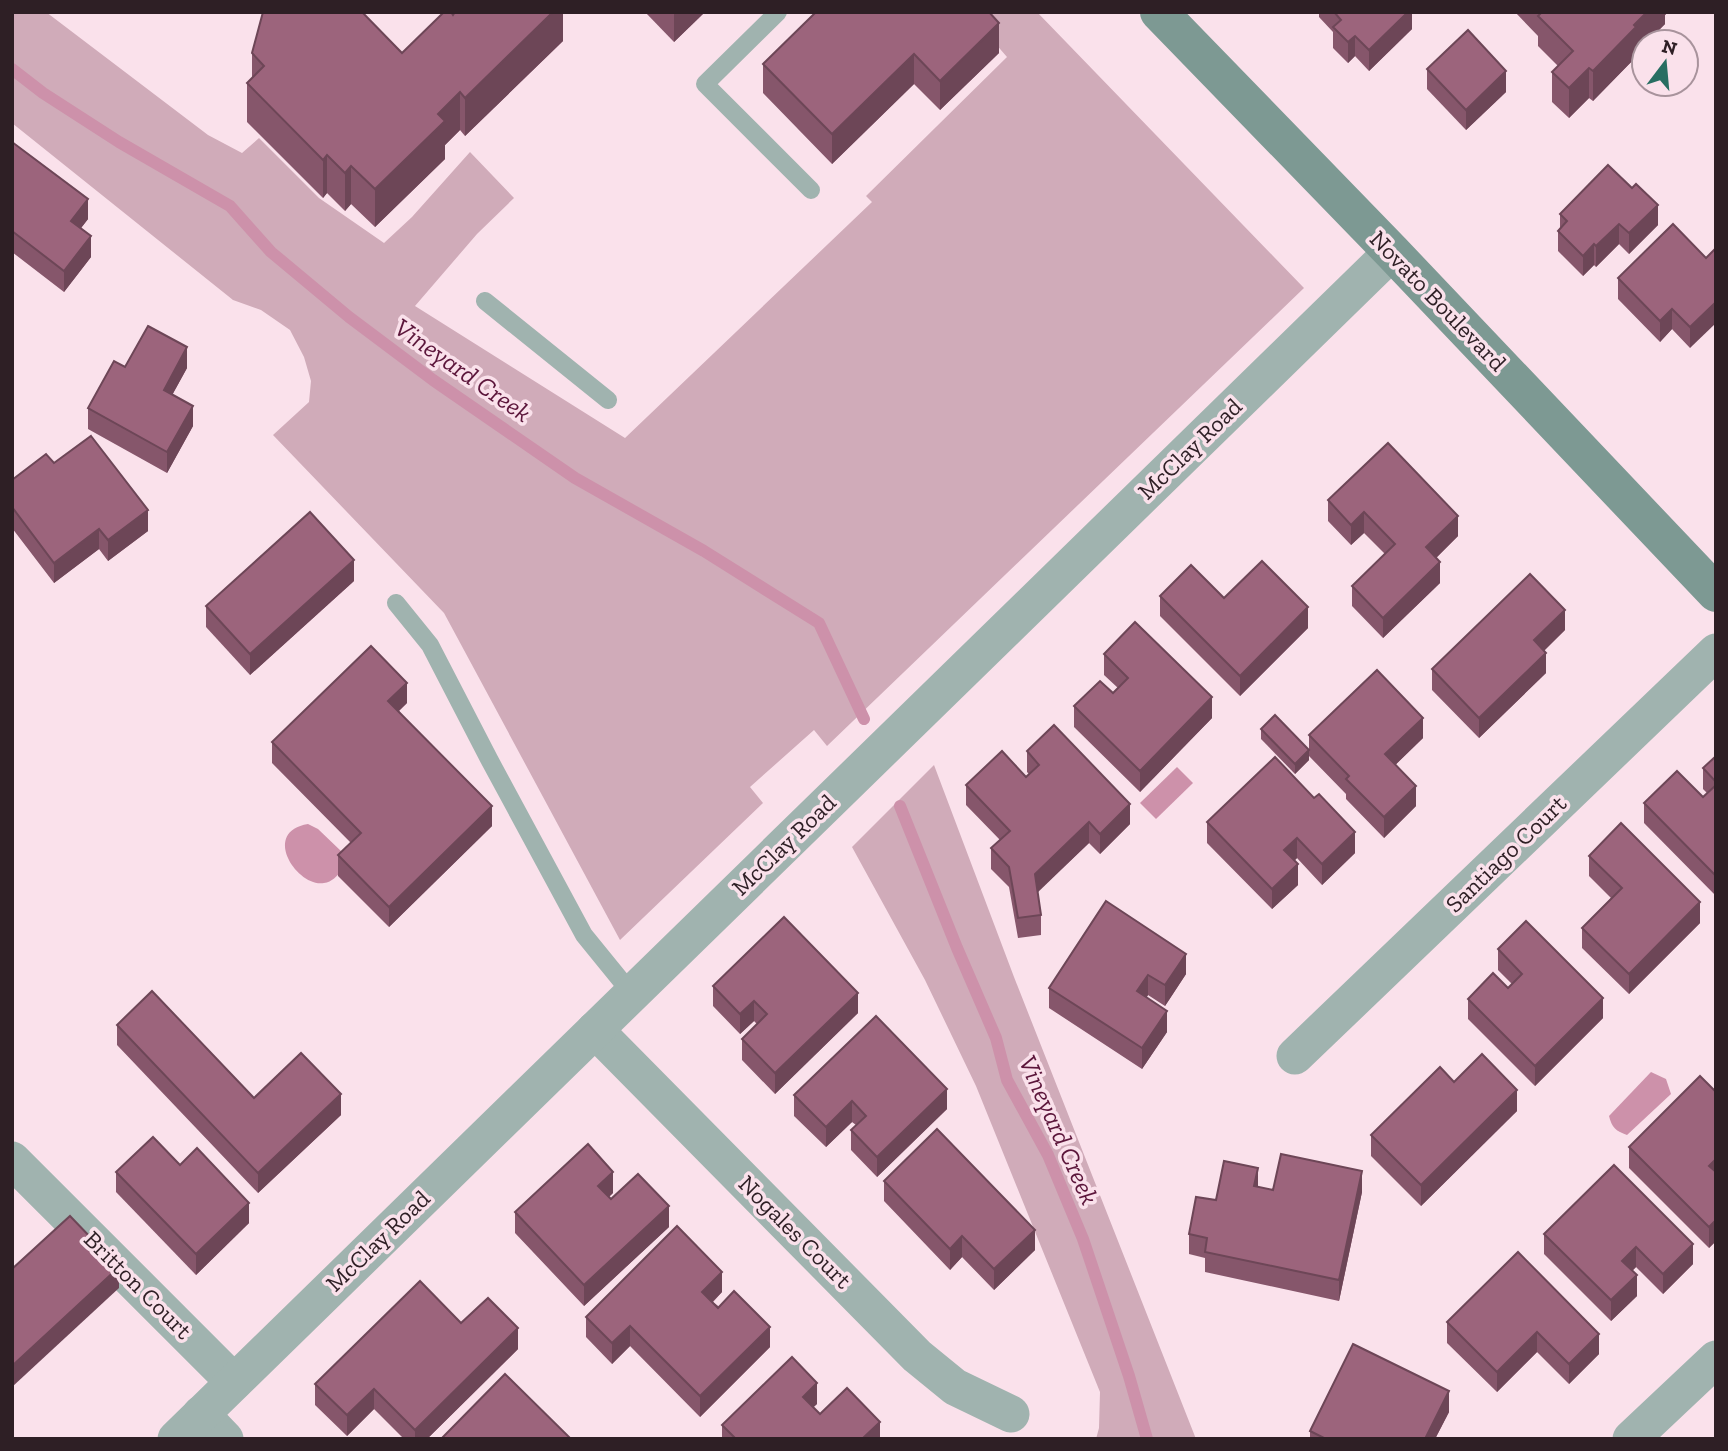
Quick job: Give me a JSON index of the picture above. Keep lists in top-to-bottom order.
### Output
{
  "streets": {
    "main road": ["Novato Boulevard"],
    "street": [
      "McClay Road",
      "Santiago Court",
      "Nogales Court",
      "Britton Court"
    ]
  },
  "crossings": [
    ["Novato Boulevard", "McClay Road"],
    ["McClay Road", "Nogales Court"],
    ["McClay Road", "Britton Court"]
  ],
  "water": ["Vineyard Creek"],
  "north": "top"
}
